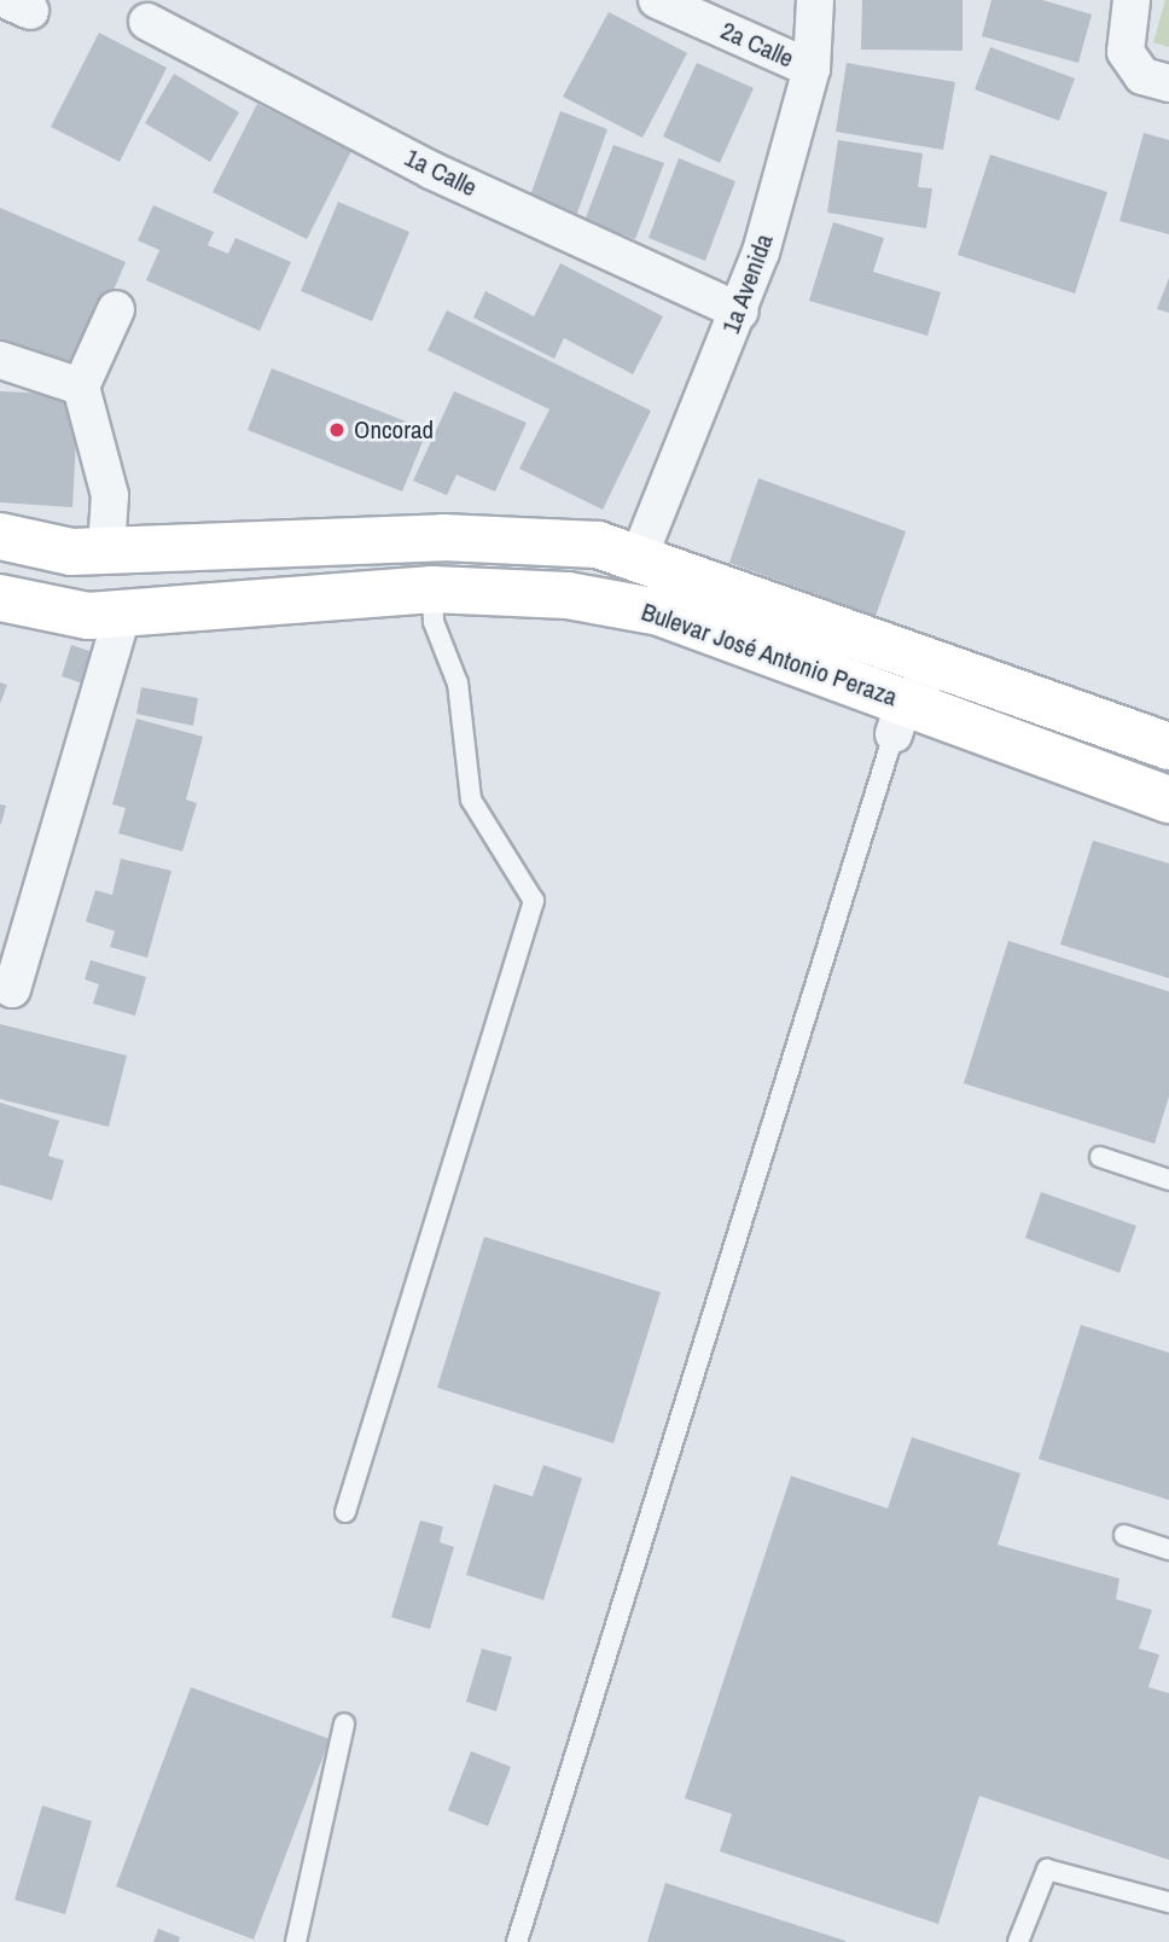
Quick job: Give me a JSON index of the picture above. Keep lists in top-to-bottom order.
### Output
{
  "streets": {
    "street": [
      "2a Calle",
      "1a Calle",
      "1a Avenida",
      "Bulevar José Antonio Peraza"
    ]
  },
  "crossings": [
    ["2a Calle", "1a Avenida"],
    ["1a Calle", "1a Avenida"],
    ["1a Avenida", "Bulevar José Antonio Peraza"]
  ],
  "places": ["Oncorad"]
}
